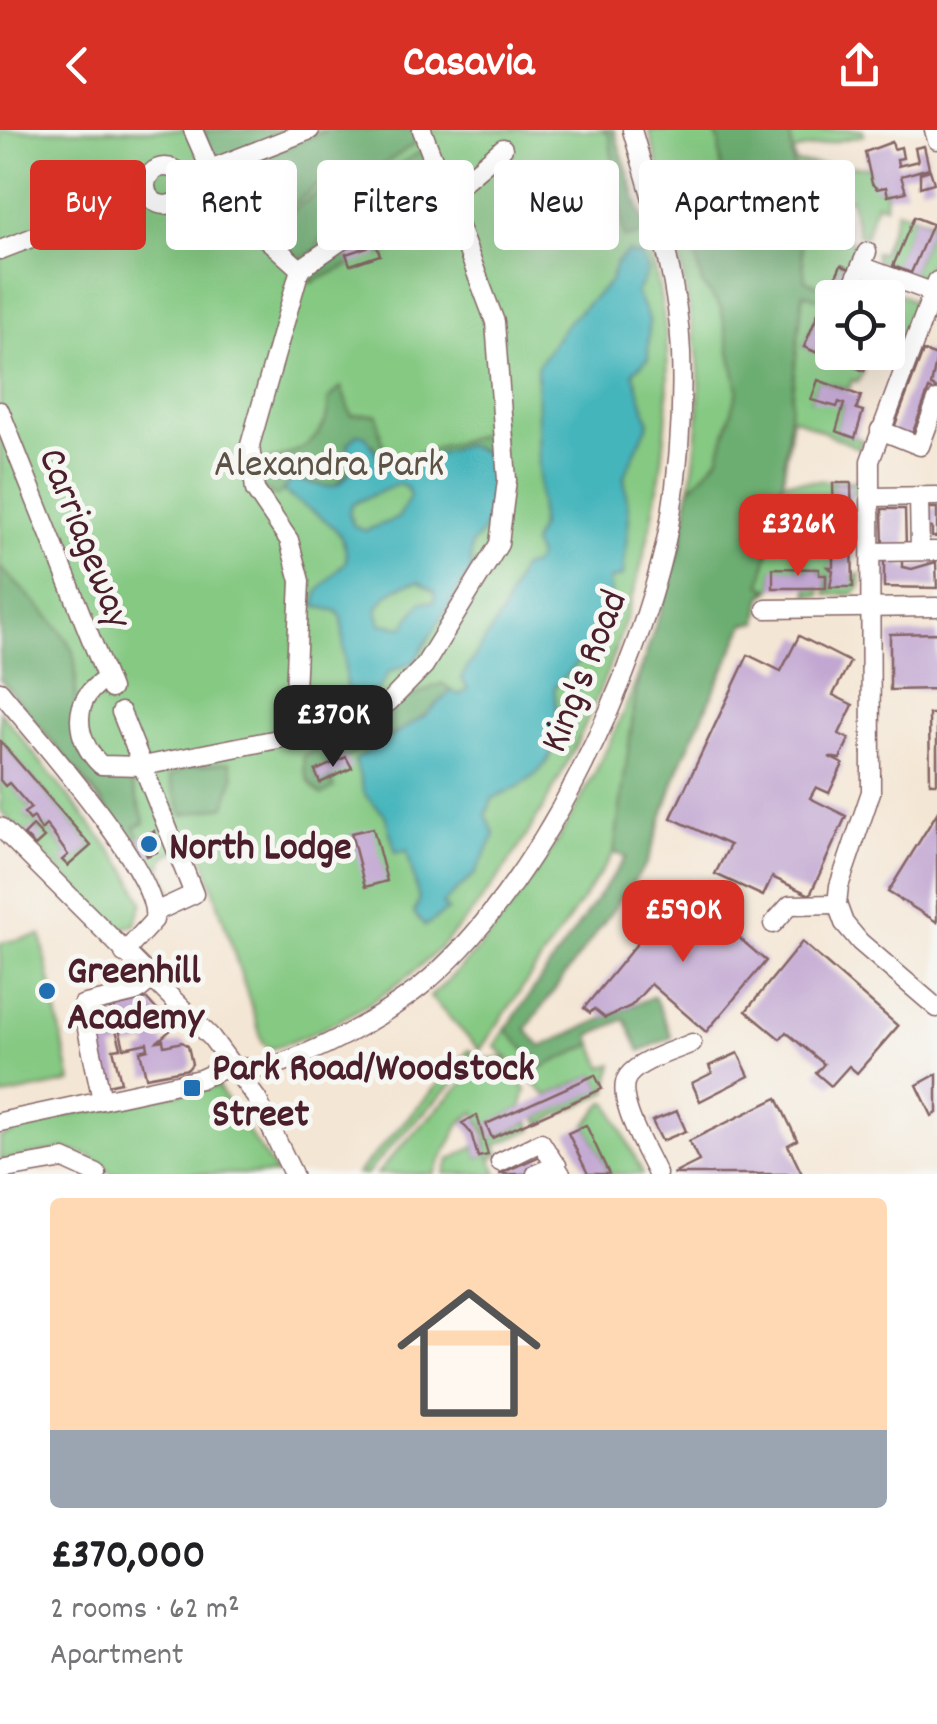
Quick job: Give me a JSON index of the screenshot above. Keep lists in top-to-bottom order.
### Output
{
  "streets": {
    "street": ["Carriageway", "King's Road"]
  },
  "parks": ["Alexandra Park"],
  "places": {
    "other": ["North Lodge", "Greenhill Academy"],
    "transit": ["Park Road/Woodstock Street"]
  },
  "page": {
    "header": "Casavia",
    "chip": [
      "Buy",
      "Rent",
      "Filters",
      "New",
      "Apartment"
    ],
    "price": ["£326K", "£370K", "£590K"],
    "list": [
      {
        "name": "£370,000",
        "note": "2 rooms · 62 m² · Apartment"
      }
    ]
  }
}
